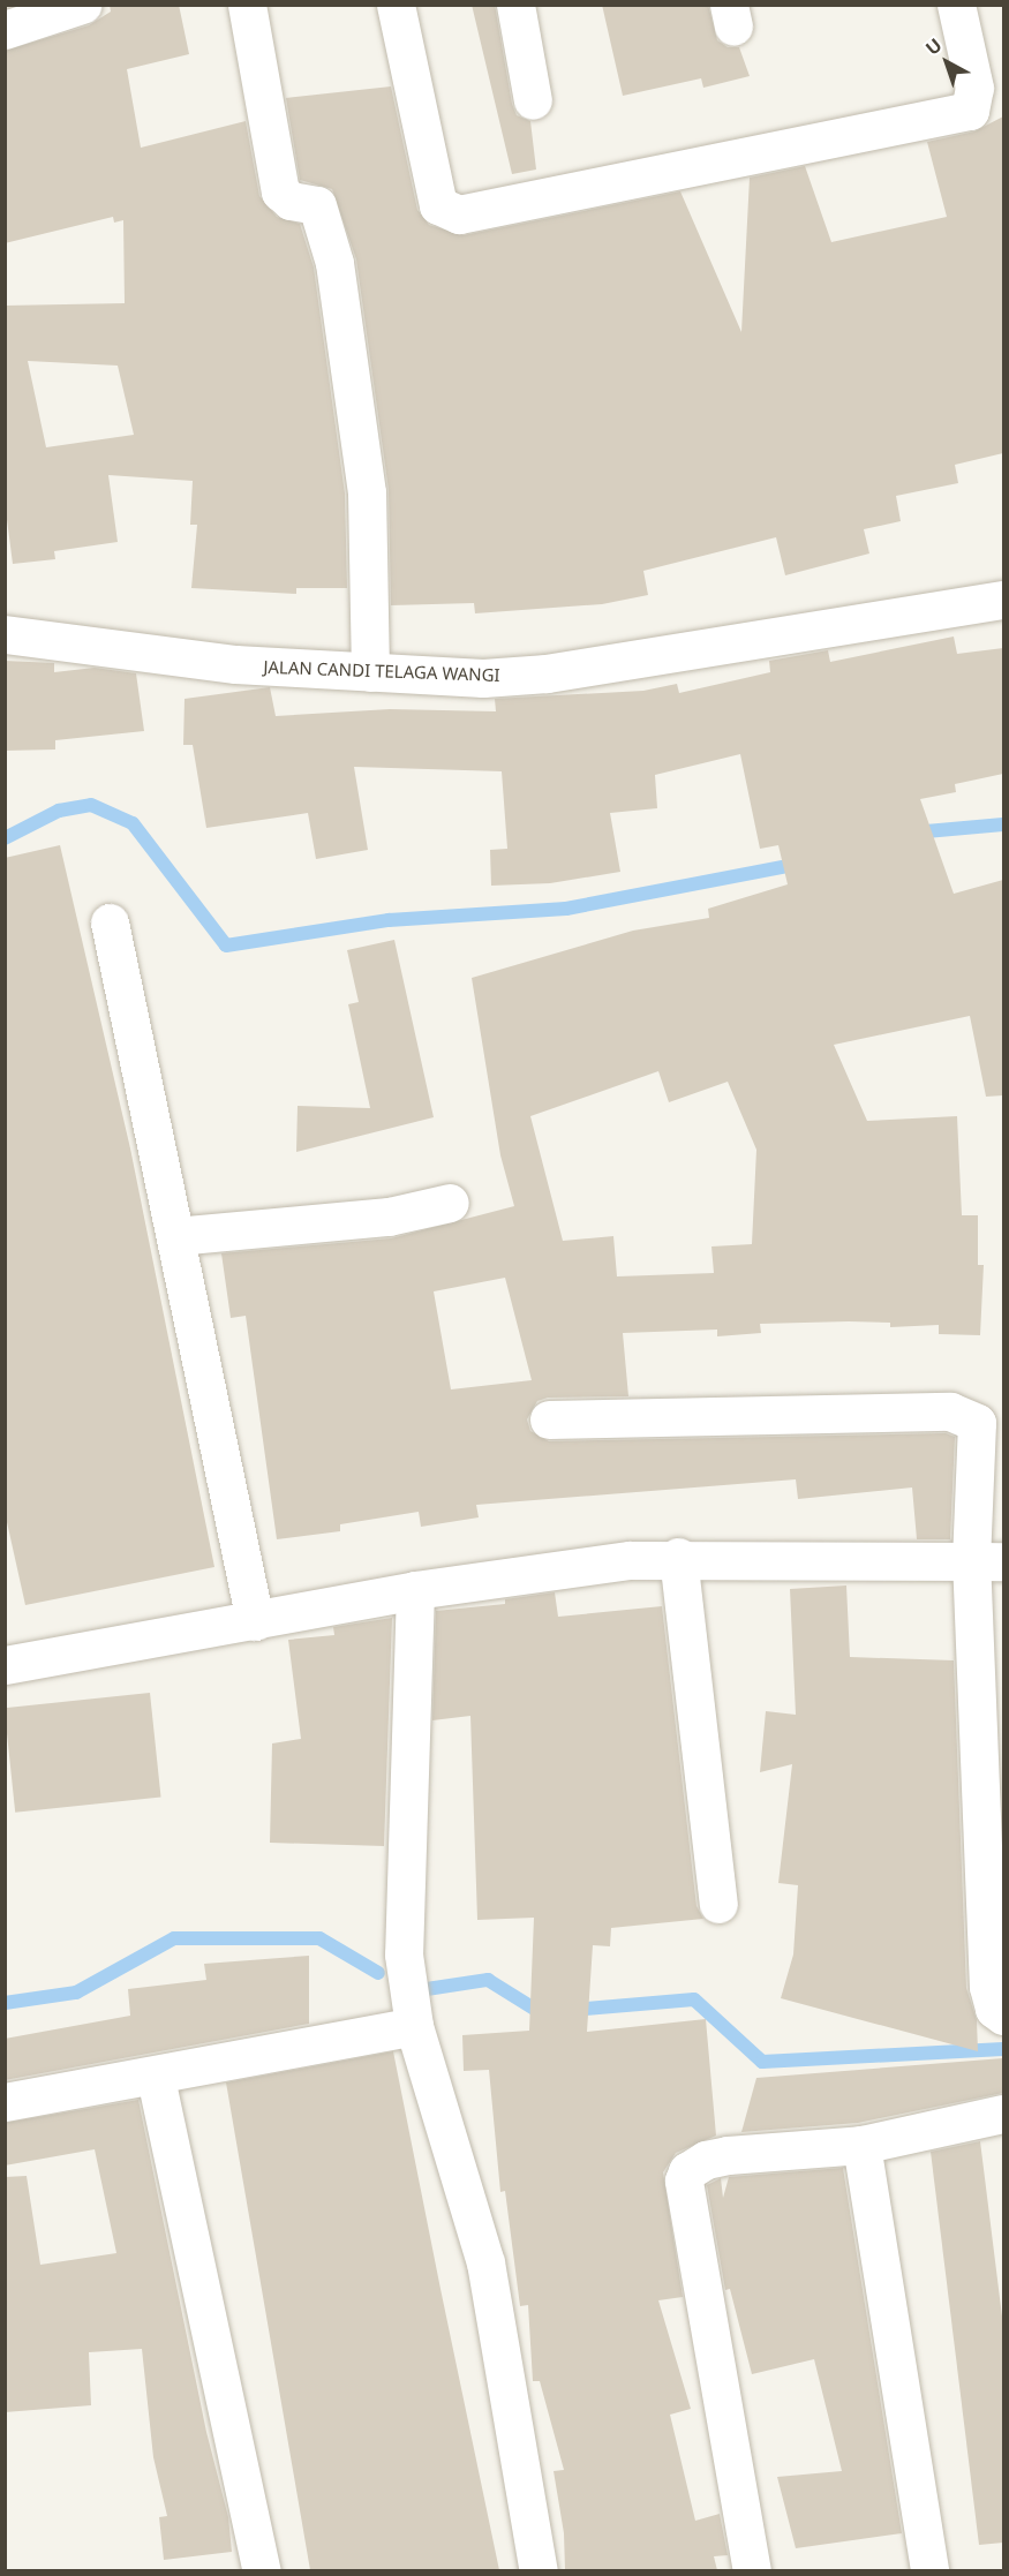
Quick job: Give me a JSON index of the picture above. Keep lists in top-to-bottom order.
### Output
{
  "streets": {
    "street": ["JALAN CANDI TELAGA WANGI"]
  },
  "north": "top left"
}
